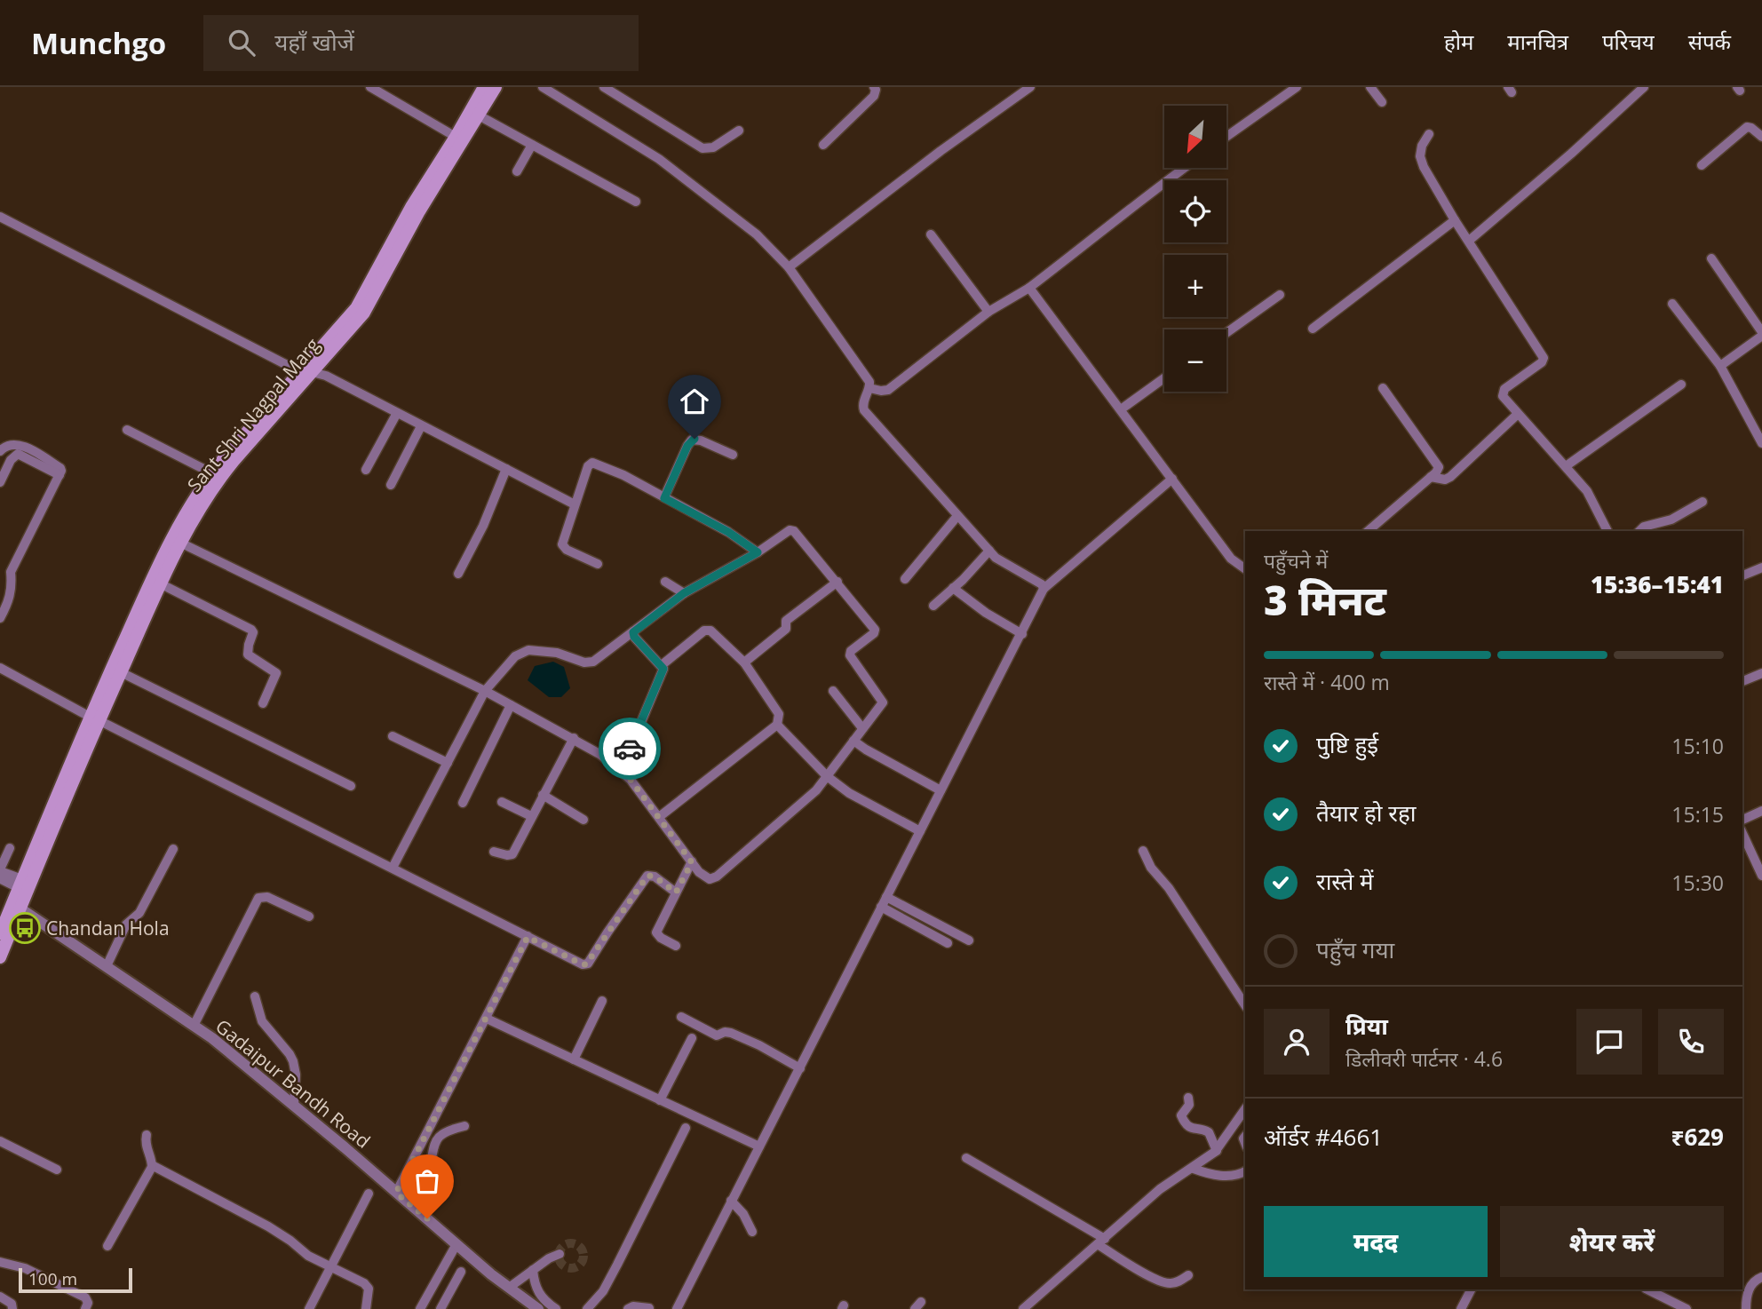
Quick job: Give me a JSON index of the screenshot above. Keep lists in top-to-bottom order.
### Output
{
  "streets": {
    "main road": ["Sant Shri Nagpal Marg"],
    "street": ["Gadaipur Bandh Road"]
  },
  "crossings": [
    ["Sant Shri Nagpal Marg", "Gadaipur Bandh Road"]
  ],
  "places": {
    "bus stop": ["Chandan Hola"]
  },
  "scale_bar": "100 m",
  "north": "bottom left",
  "page": {
    "header": "Munchgo",
    "search": "यहाँ खोजें",
    "nav": [
      "होम",
      "मानचित्र",
      "परिचय",
      "संपर्क"
    ],
    "map_buttons": ["+", "−"],
    "heading": ["3 मिनट", "पहुँचने में", "15:36–15:41"],
    "panel": [
      "प्रिया",
      "डिलीवरी पार्टनर · 4.6",
      "ऑर्डर #4661",
      "₹629"
    ],
    "bar": "रास्ते में · 400 m",
    "list": [
      ["पुष्टि हुई", "15:10"],
      ["तैयार हो रहा", "15:15"],
      ["रास्ते में", "15:30"],
      "पहुँच गया"
    ],
    "buttons": ["मदद", "शेयर करें"],
    "scale": "100 m"
  }
}
